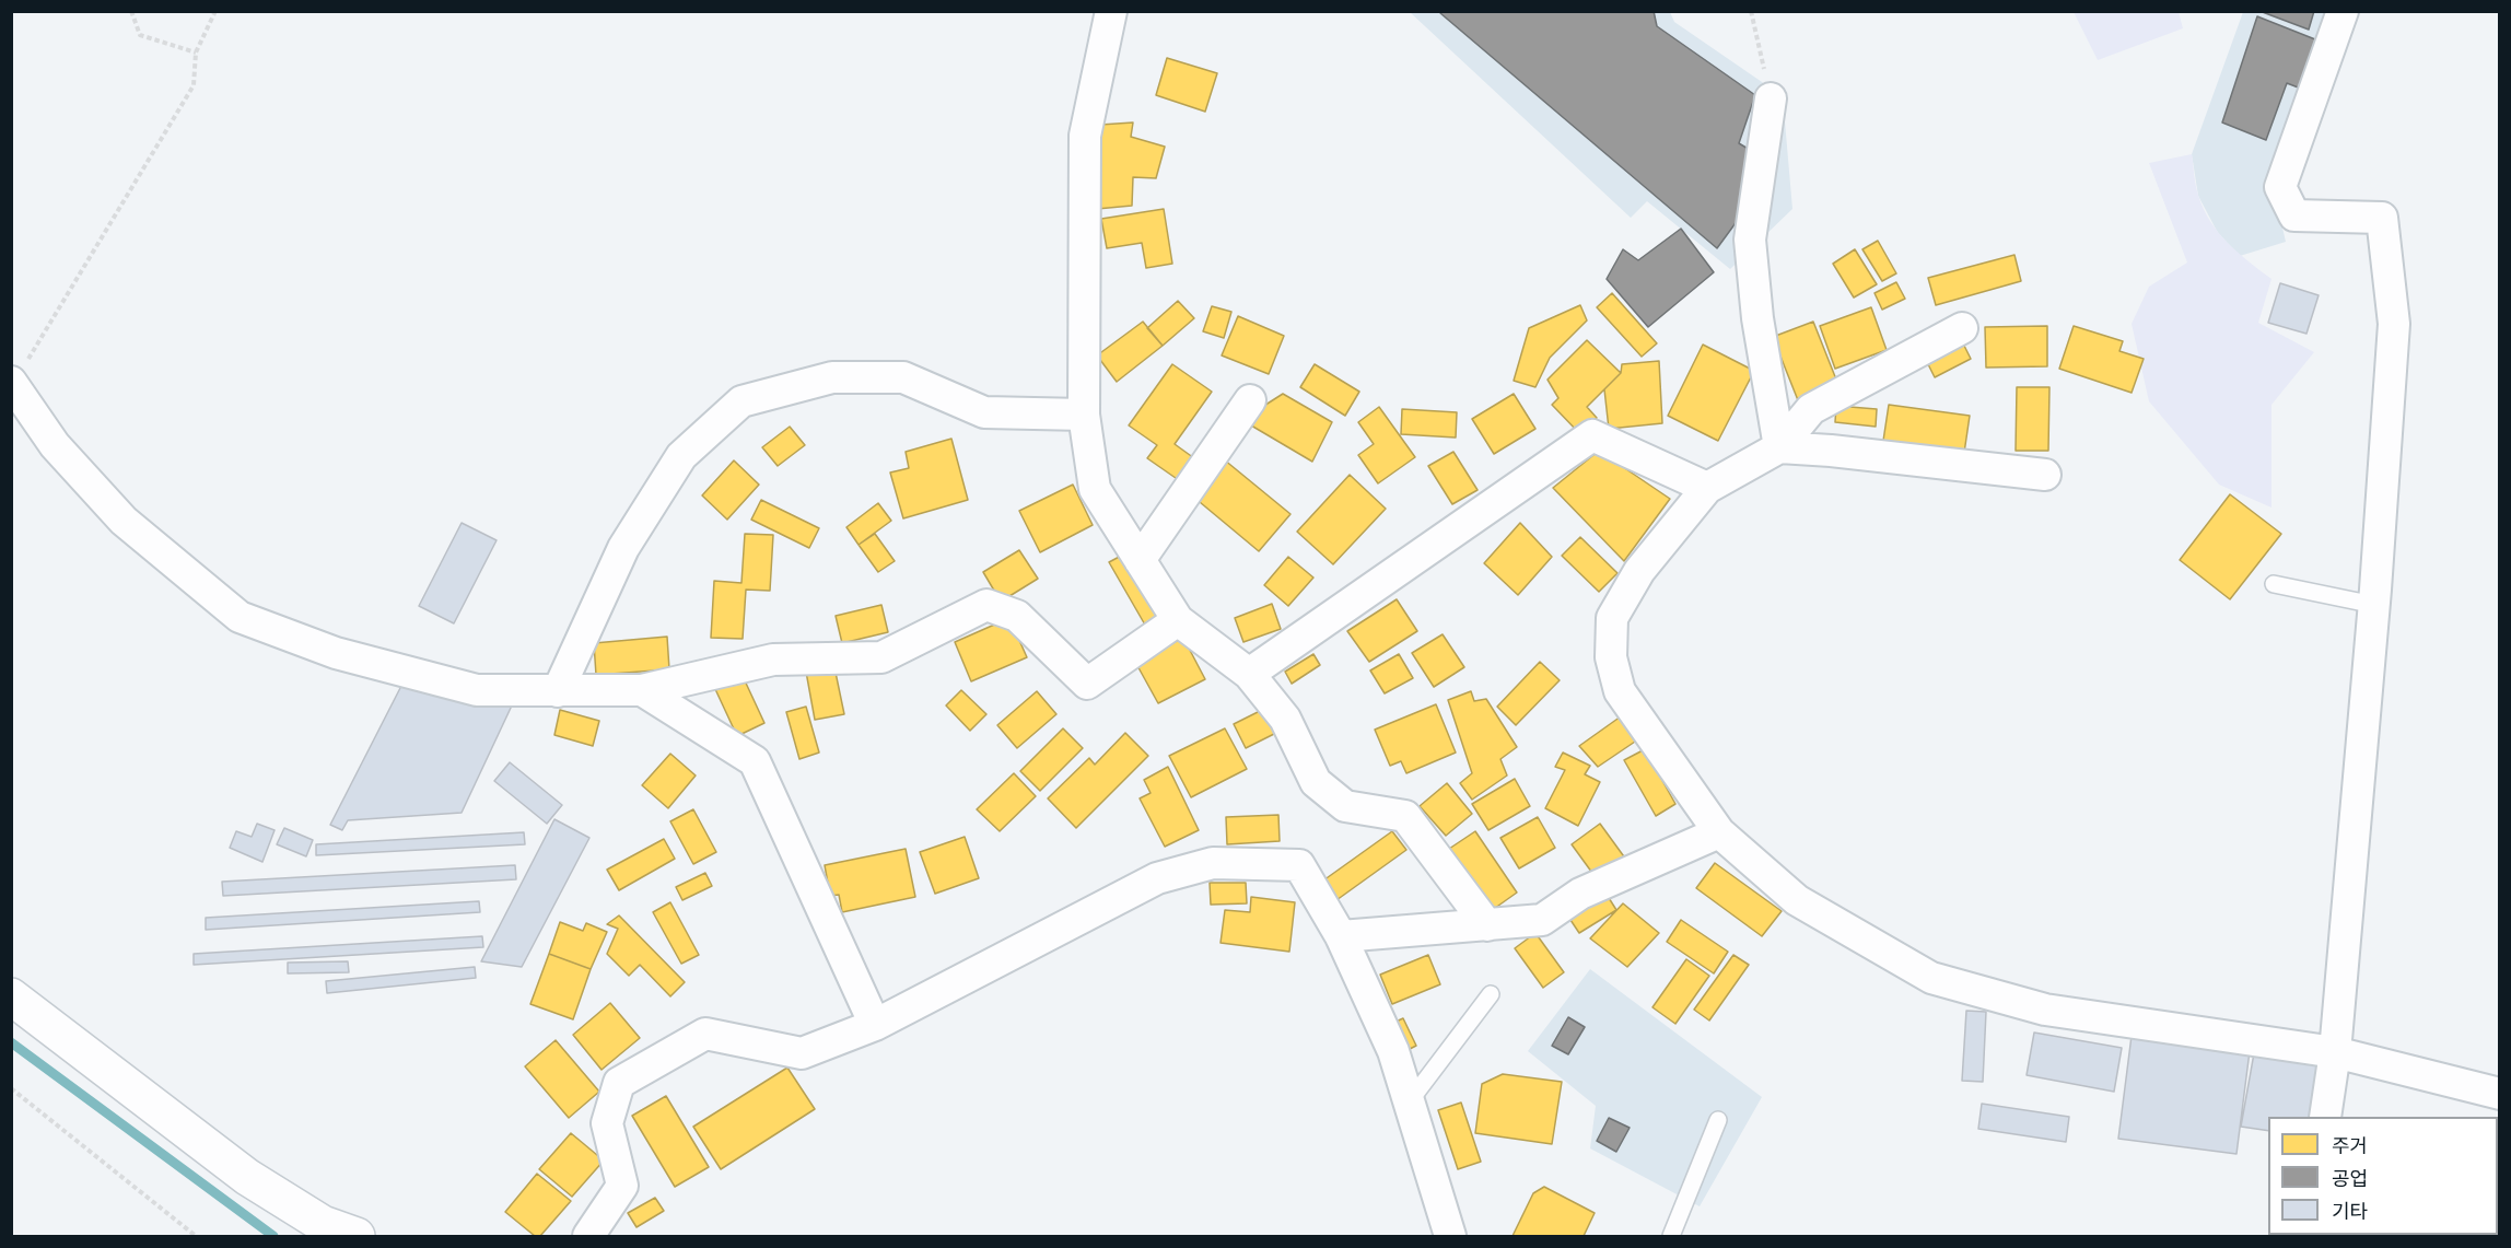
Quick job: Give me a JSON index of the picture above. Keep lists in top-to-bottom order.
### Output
{
  "legend": ["주거", "공업", "기타"]
}
